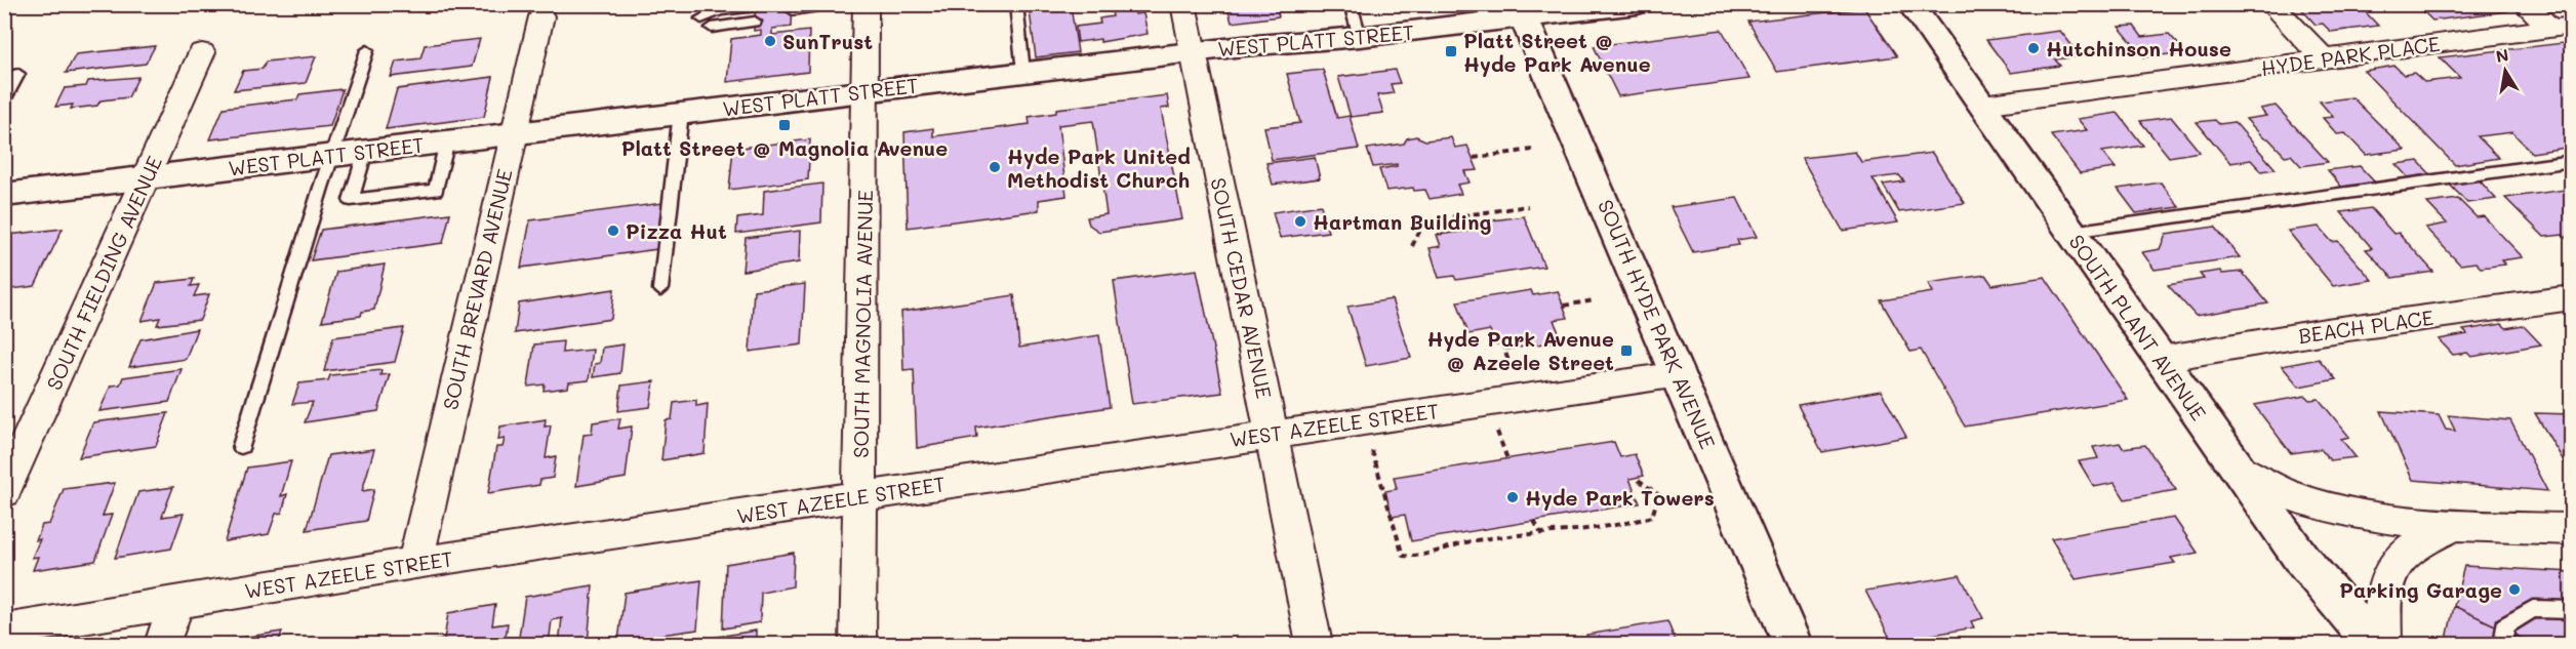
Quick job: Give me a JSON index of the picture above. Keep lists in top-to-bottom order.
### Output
{
  "streets": {
    "main road": ["WEST PLATT STREET", "SOUTH HYDE PARK AVENUE", "SOUTH PLANT AVENUE"],
    "street": [
      "HYDE PARK PLACE",
      "SOUTH FIELDING AVENUE",
      "SOUTH CEDAR AVENUE",
      "SOUTH BREVARD AVENUE",
      "SOUTH MAGNOLIA AVENUE",
      "BEACH PLACE",
      "WEST AZEELE STREET"
    ]
  },
  "crossings": [
    ["WEST PLATT STREET", "SOUTH FIELDING AVENUE"],
    ["WEST PLATT STREET", "SOUTH CEDAR AVENUE"],
    ["WEST PLATT STREET", "SOUTH BREVARD AVENUE"],
    ["WEST PLATT STREET", "SOUTH MAGNOLIA AVENUE"],
    ["WEST PLATT STREET", "SOUTH HYDE PARK AVENUE"],
    ["HYDE PARK PLACE", "SOUTH PLANT AVENUE"],
    ["SOUTH CEDAR AVENUE", "WEST AZEELE STREET"],
    ["SOUTH BREVARD AVENUE", "WEST AZEELE STREET"],
    ["SOUTH MAGNOLIA AVENUE", "WEST AZEELE STREET"],
    ["SOUTH HYDE PARK AVENUE", "WEST AZEELE STREET"],
    ["BEACH PLACE", "SOUTH PLANT AVENUE"]
  ],
  "places": {
    "other": [
      "SunTrust",
      "Hutchinson House",
      "Hyde Park United Methodist Church",
      "Hartman Building",
      "Pizza Hut",
      "Hyde Park Towers",
      "Parking Garage"
    ],
    "transit": ["Platt Street @ Hyde Park Avenue", "Platt Street @ Magnolia Avenue", "Hyde Park Avenue @ Azeele Street"]
  },
  "north": "top"
}
